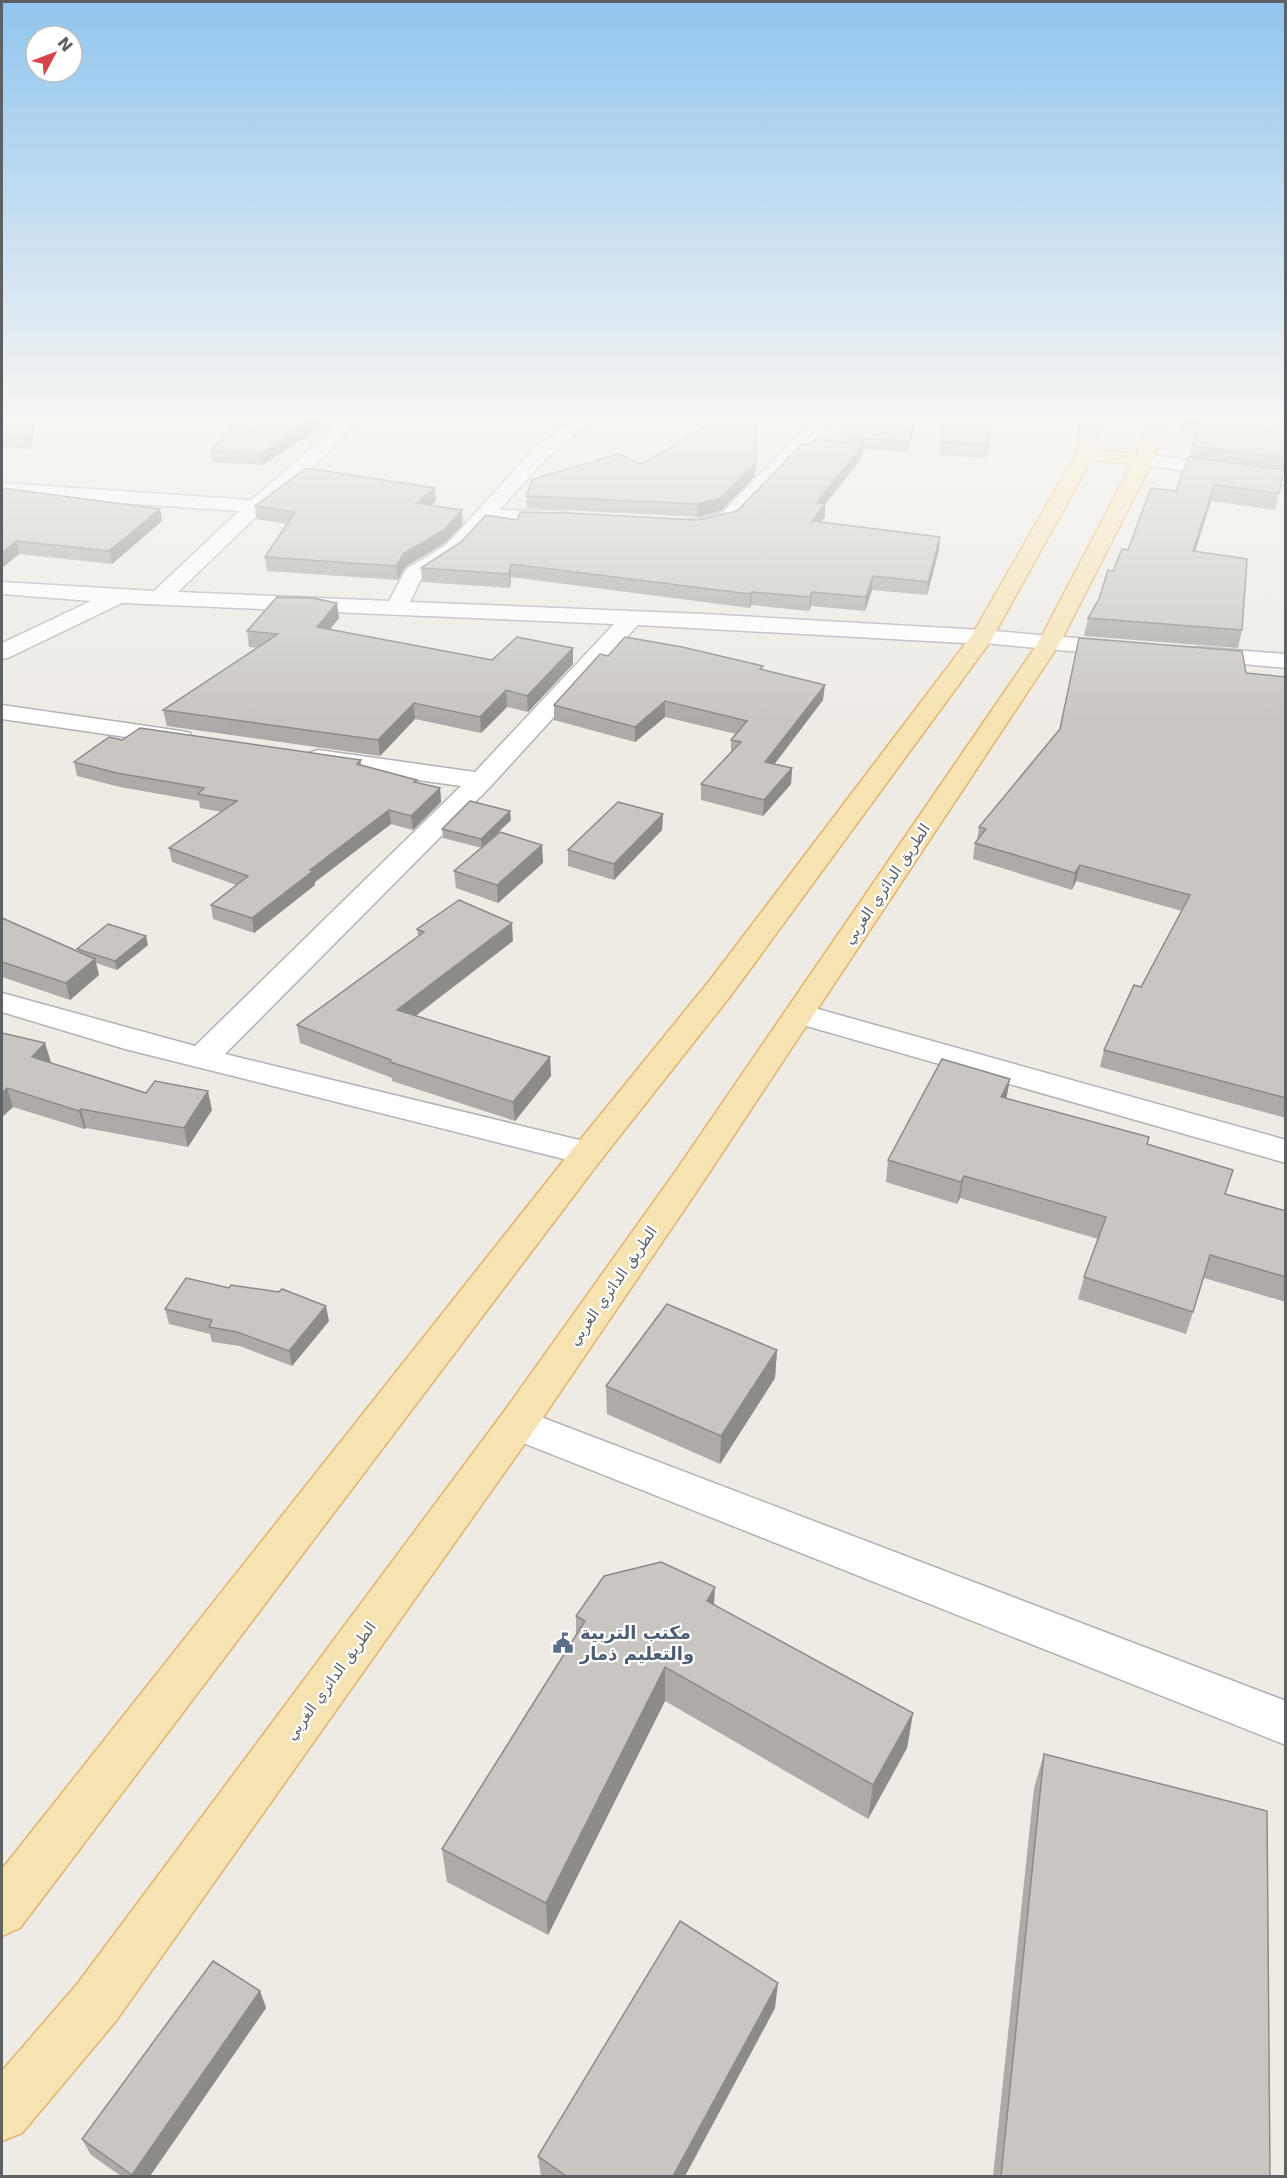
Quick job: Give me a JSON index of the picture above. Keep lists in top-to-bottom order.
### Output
{
  "streets": {
    "main road": ["الطريق الدائري الغربي"]
  },
  "places": {
    "public building": ["مكتب التربية والتعليم ذمار"]
  },
  "north": "top right"
}
